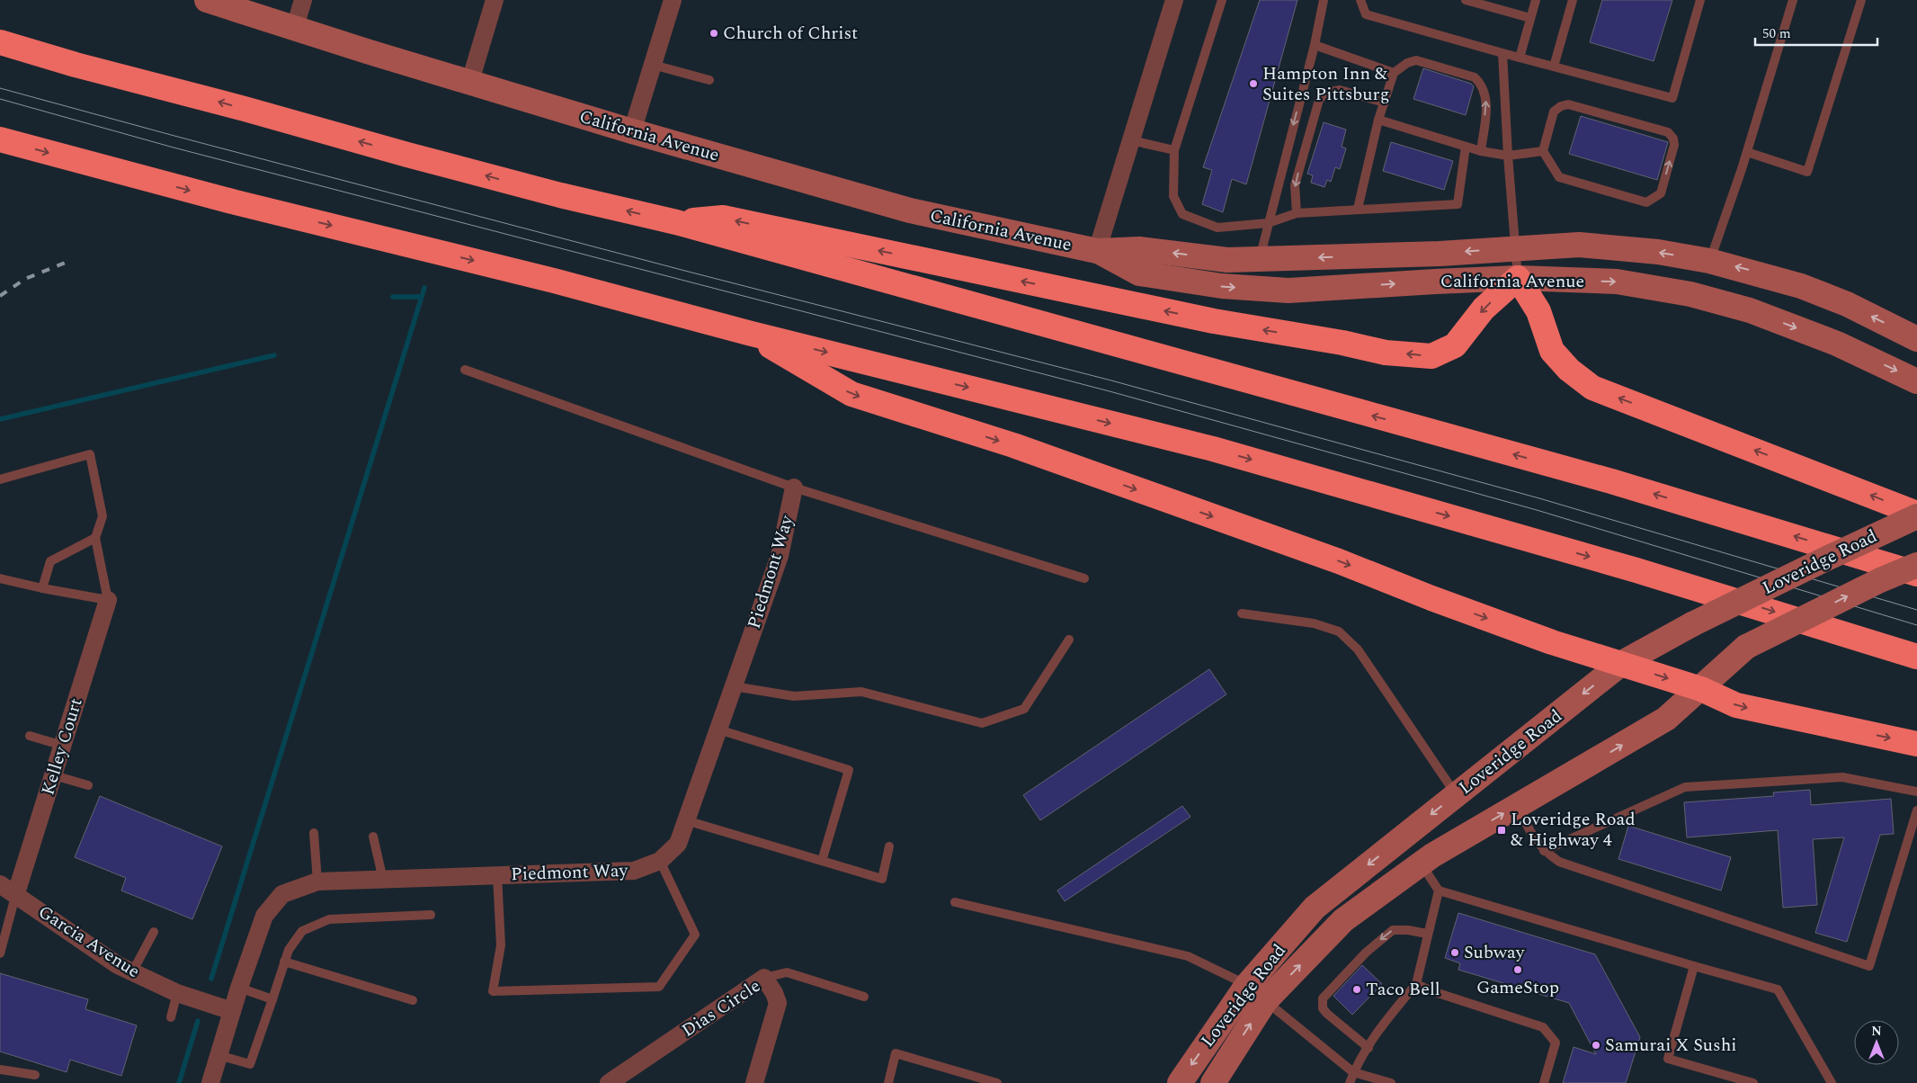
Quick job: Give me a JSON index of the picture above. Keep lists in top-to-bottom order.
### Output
{
  "streets": {
    "main road": ["California Avenue", "Loveridge Road"],
    "street": [
      "Piedmont Way",
      "Kelley Court",
      "Garcia Avenue",
      "Dias Circle"
    ]
  },
  "crossings": [
    ["Piedmont Way", "Garcia Avenue"],
    ["Kelley Court", "Garcia Avenue"]
  ],
  "places": {
    "other": [
      "Church of Christ",
      "Hampton Inn & Suites Pittsburg",
      "Subway",
      "GameStop",
      "Taco Bell",
      "Samurai X Sushi"
    ],
    "transit": ["Loveridge Road & Highway 4"]
  },
  "scale_bar": "50 m",
  "north": "top"
}
